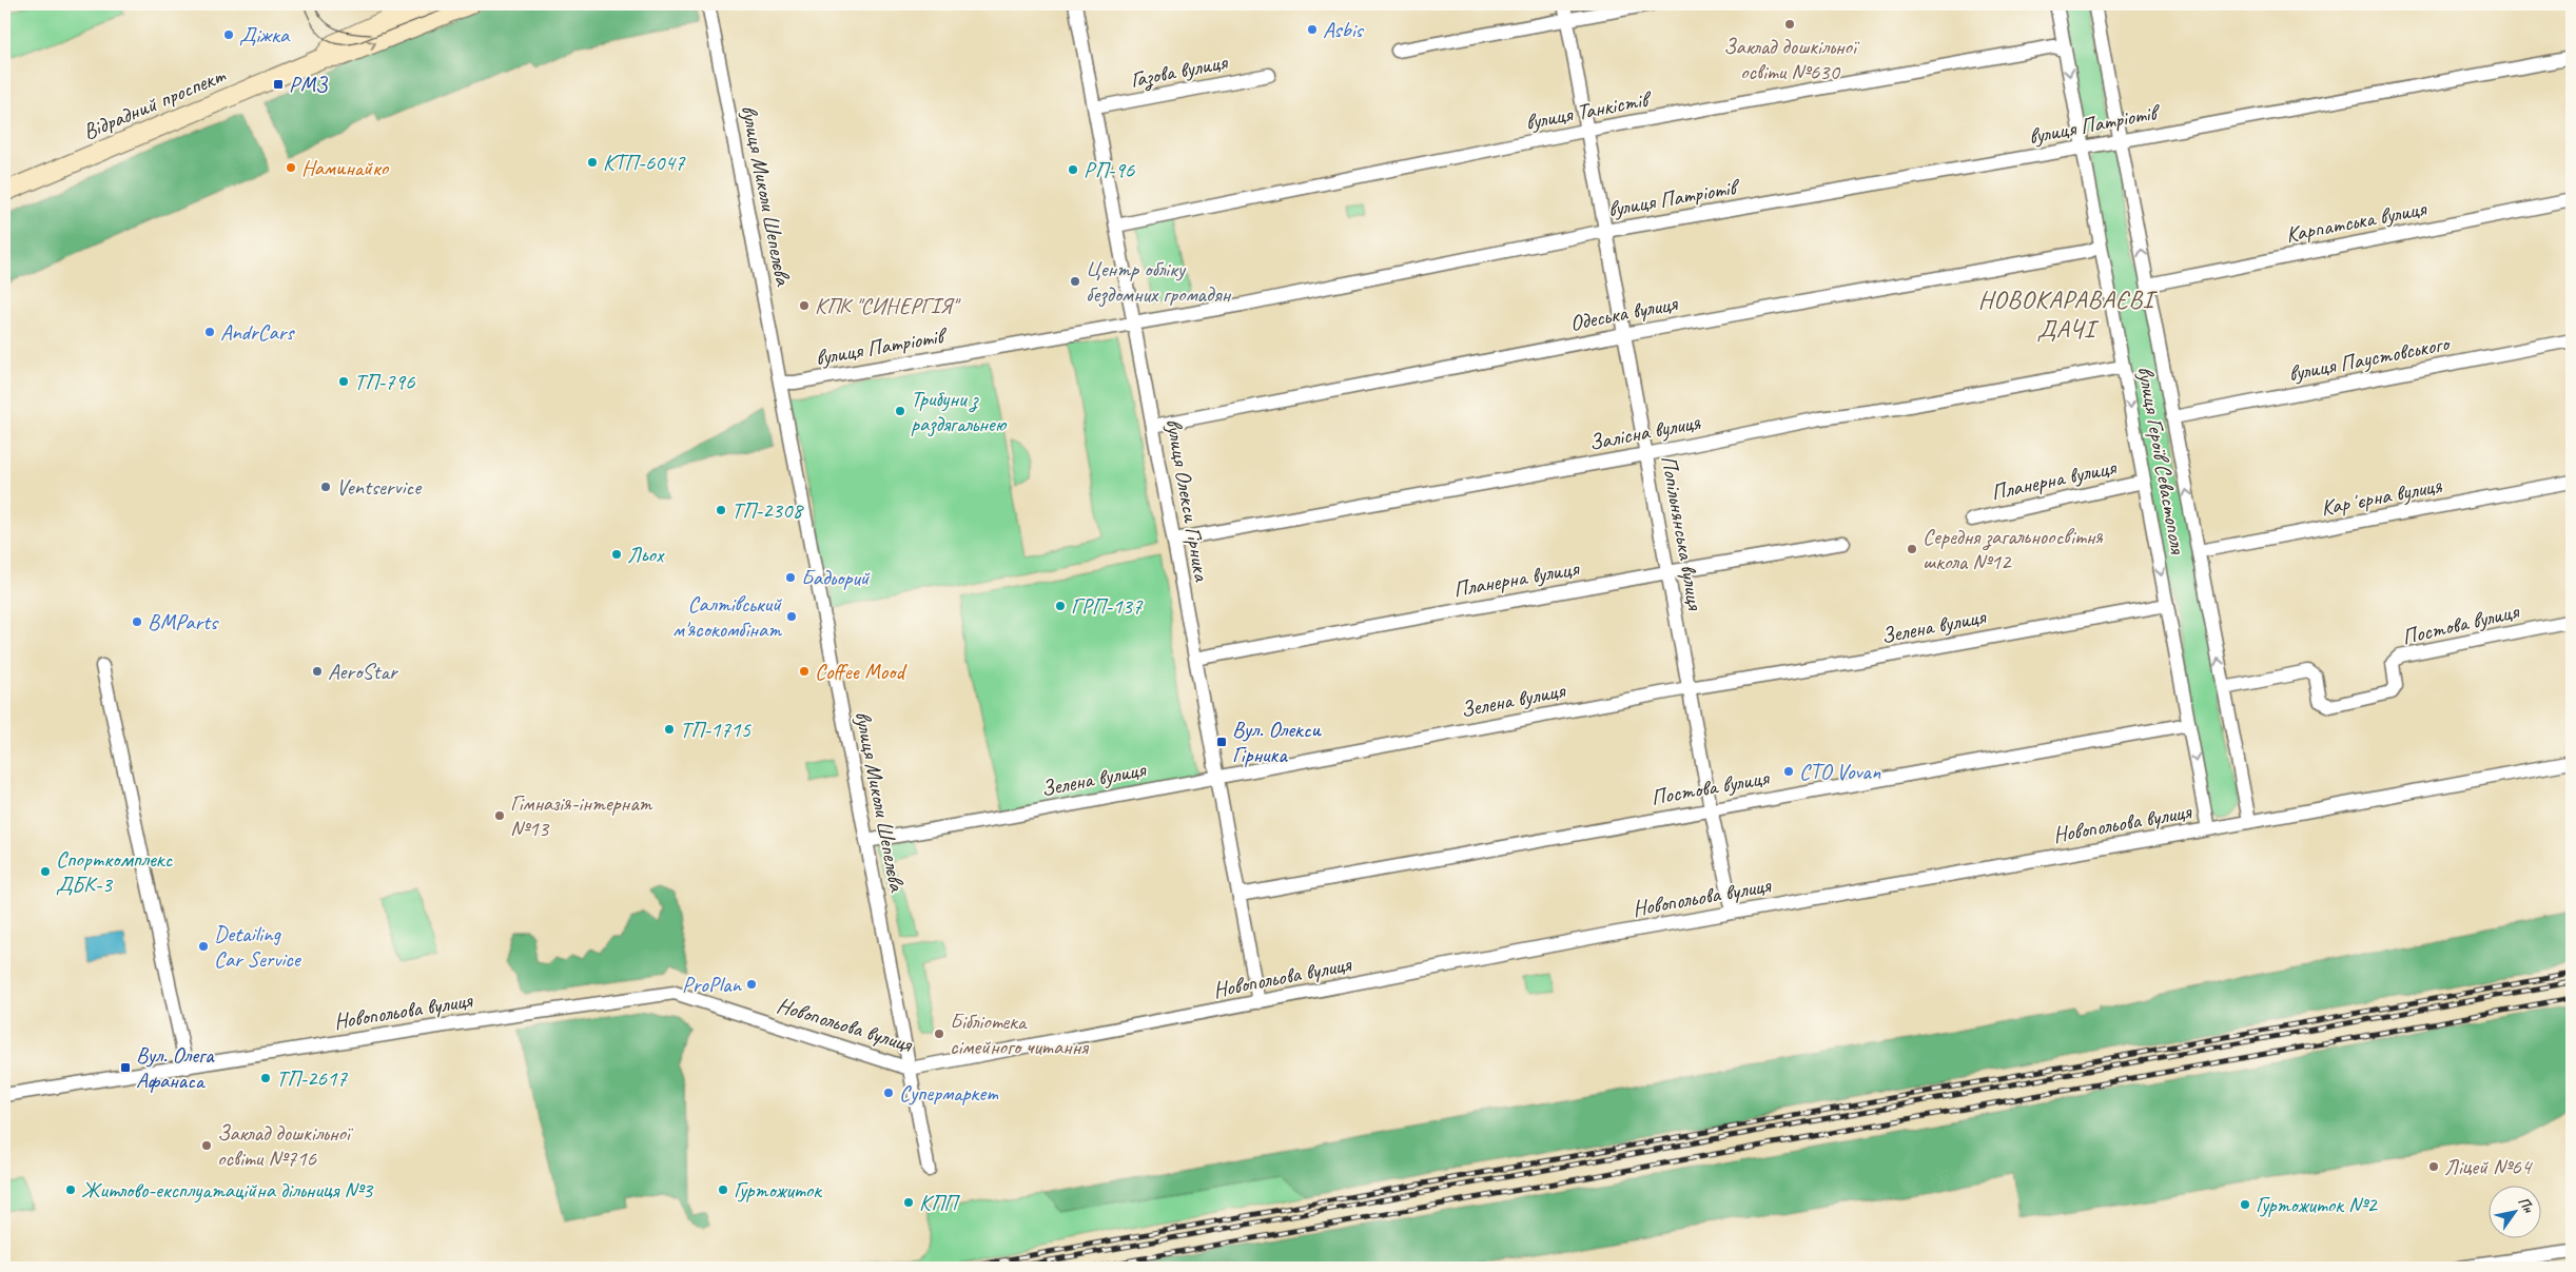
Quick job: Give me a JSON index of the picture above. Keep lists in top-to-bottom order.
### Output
{
  "streets": {
    "main road": ["Відрадний проспект"],
    "street": [
      "Газова вулиця",
      "вулиця Танкістів",
      "вулиця Патріотів",
      "вулиця Миколи Шепелєва",
      "Карпатська вулиця",
      "Одеська вулиця",
      "вулиця Паустовського",
      "Залісна вулиця",
      "вулиця Героїв Севастополя",
      "Планерна вулиця",
      "Карʼєрна вулиця",
      "вулиця Олекси Гірника",
      "Попільнянська вулиця",
      "Постова вулиця",
      "Зелена вулиця",
      "Новопольова вулиця"
    ]
  },
  "crossings": [
    ["Газова вулиця", "вулиця Олекси Гірника"],
    ["вулиця Танкістів", "вулиця Героїв Севастополя"],
    ["вулиця Танкістів", "вулиця Олекси Гірника"],
    ["вулиця Танкістів", "Попільнянська вулиця"],
    ["вулиця Патріотів", "вулиця Миколи Шепелєва"],
    ["вулиця Патріотів", "вулиця Героїв Севастополя"],
    ["вулиця Патріотів", "вулиця Олекси Гірника"],
    ["вулиця Патріотів", "Попільнянська вулиця"],
    ["вулиця Миколи Шепелєва", "Зелена вулиця"],
    ["вулиця Миколи Шепелєва", "Новопольова вулиця"],
    ["Карпатська вулиця", "вулиця Героїв Севастополя"],
    ["Одеська вулиця", "вулиця Героїв Севастополя"],
    ["Одеська вулиця", "вулиця Олекси Гірника"],
    ["Одеська вулиця", "Попільнянська вулиця"],
    ["вулиця Паустовського", "вулиця Героїв Севастополя"],
    ["Залісна вулиця", "вулиця Героїв Севастополя"],
    ["Залісна вулиця", "вулиця Олекси Гірника"],
    ["Залісна вулиця", "Попільнянська вулиця"],
    ["вулиця Героїв Севастополя", "Планерна вулиця"],
    ["вулиця Героїв Севастополя", "Карʼєрна вулиця"],
    ["вулиця Героїв Севастополя", "Постова вулиця"],
    ["вулиця Героїв Севастополя", "Зелена вулиця"],
    ["вулиця Героїв Севастополя", "Новопольова вулиця"],
    ["Планерна вулиця", "вулиця Олекси Гірника"],
    ["Планерна вулиця", "Попільнянська вулиця"],
    ["вулиця Олекси Гірника", "Постова вулиця"],
    ["вулиця Олекси Гірника", "Зелена вулиця"],
    ["вулиця Олекси Гірника", "Новопольова вулиця"],
    ["Попільнянська вулиця", "Постова вулиця"],
    ["Попільнянська вулиця", "Зелена вулиця"],
    ["Попільнянська вулиця", "Новопольова вулиця"]
  ],
  "districts": ["НОВОКАРАВАЄВІ ДАЧІ"],
  "places": {
    "other": [
      "Заклад дошкільної освіти №630",
      "Asbis",
      "Діжка",
      "КТП-6047",
      "Наминайко",
      "РП-96",
      "Центр обліку бездомних громадян",
      "КПК \"СИНЕРГІЯ\"",
      "AndrCars",
      "ТП-796",
      "Трибуни з раздягальнею",
      "Ventservice",
      "ТП-2308",
      "Середня загальноосвітня школа №12",
      "Льох",
      "Бадьорий",
      "ГРП-137",
      "Салтівський м'ясокомбінат",
      "BMParts",
      "AeroStar",
      "Coffee Mood",
      "ТП-1715",
      "СТО Vovan",
      "Гімназія-інтернат №13",
      "Спорткомплекс ДБК-3",
      "Detailing Car Service",
      "ProPlan",
      "Бібліотека сімейного читання",
      "ТП-2617",
      "Супермаркет",
      "Заклад дошкільної освіти №716",
      "Ліцей №64",
      "Житлово-експлуатаційна дільниця №3",
      "Гуртожиток",
      "КПП",
      "Гуртожиток №2"
    ],
    "transit": ["РМЗ", "Вул. Олекси Гірника", "Вул. Олега Афанаса"]
  },
  "north": "top right"
}
